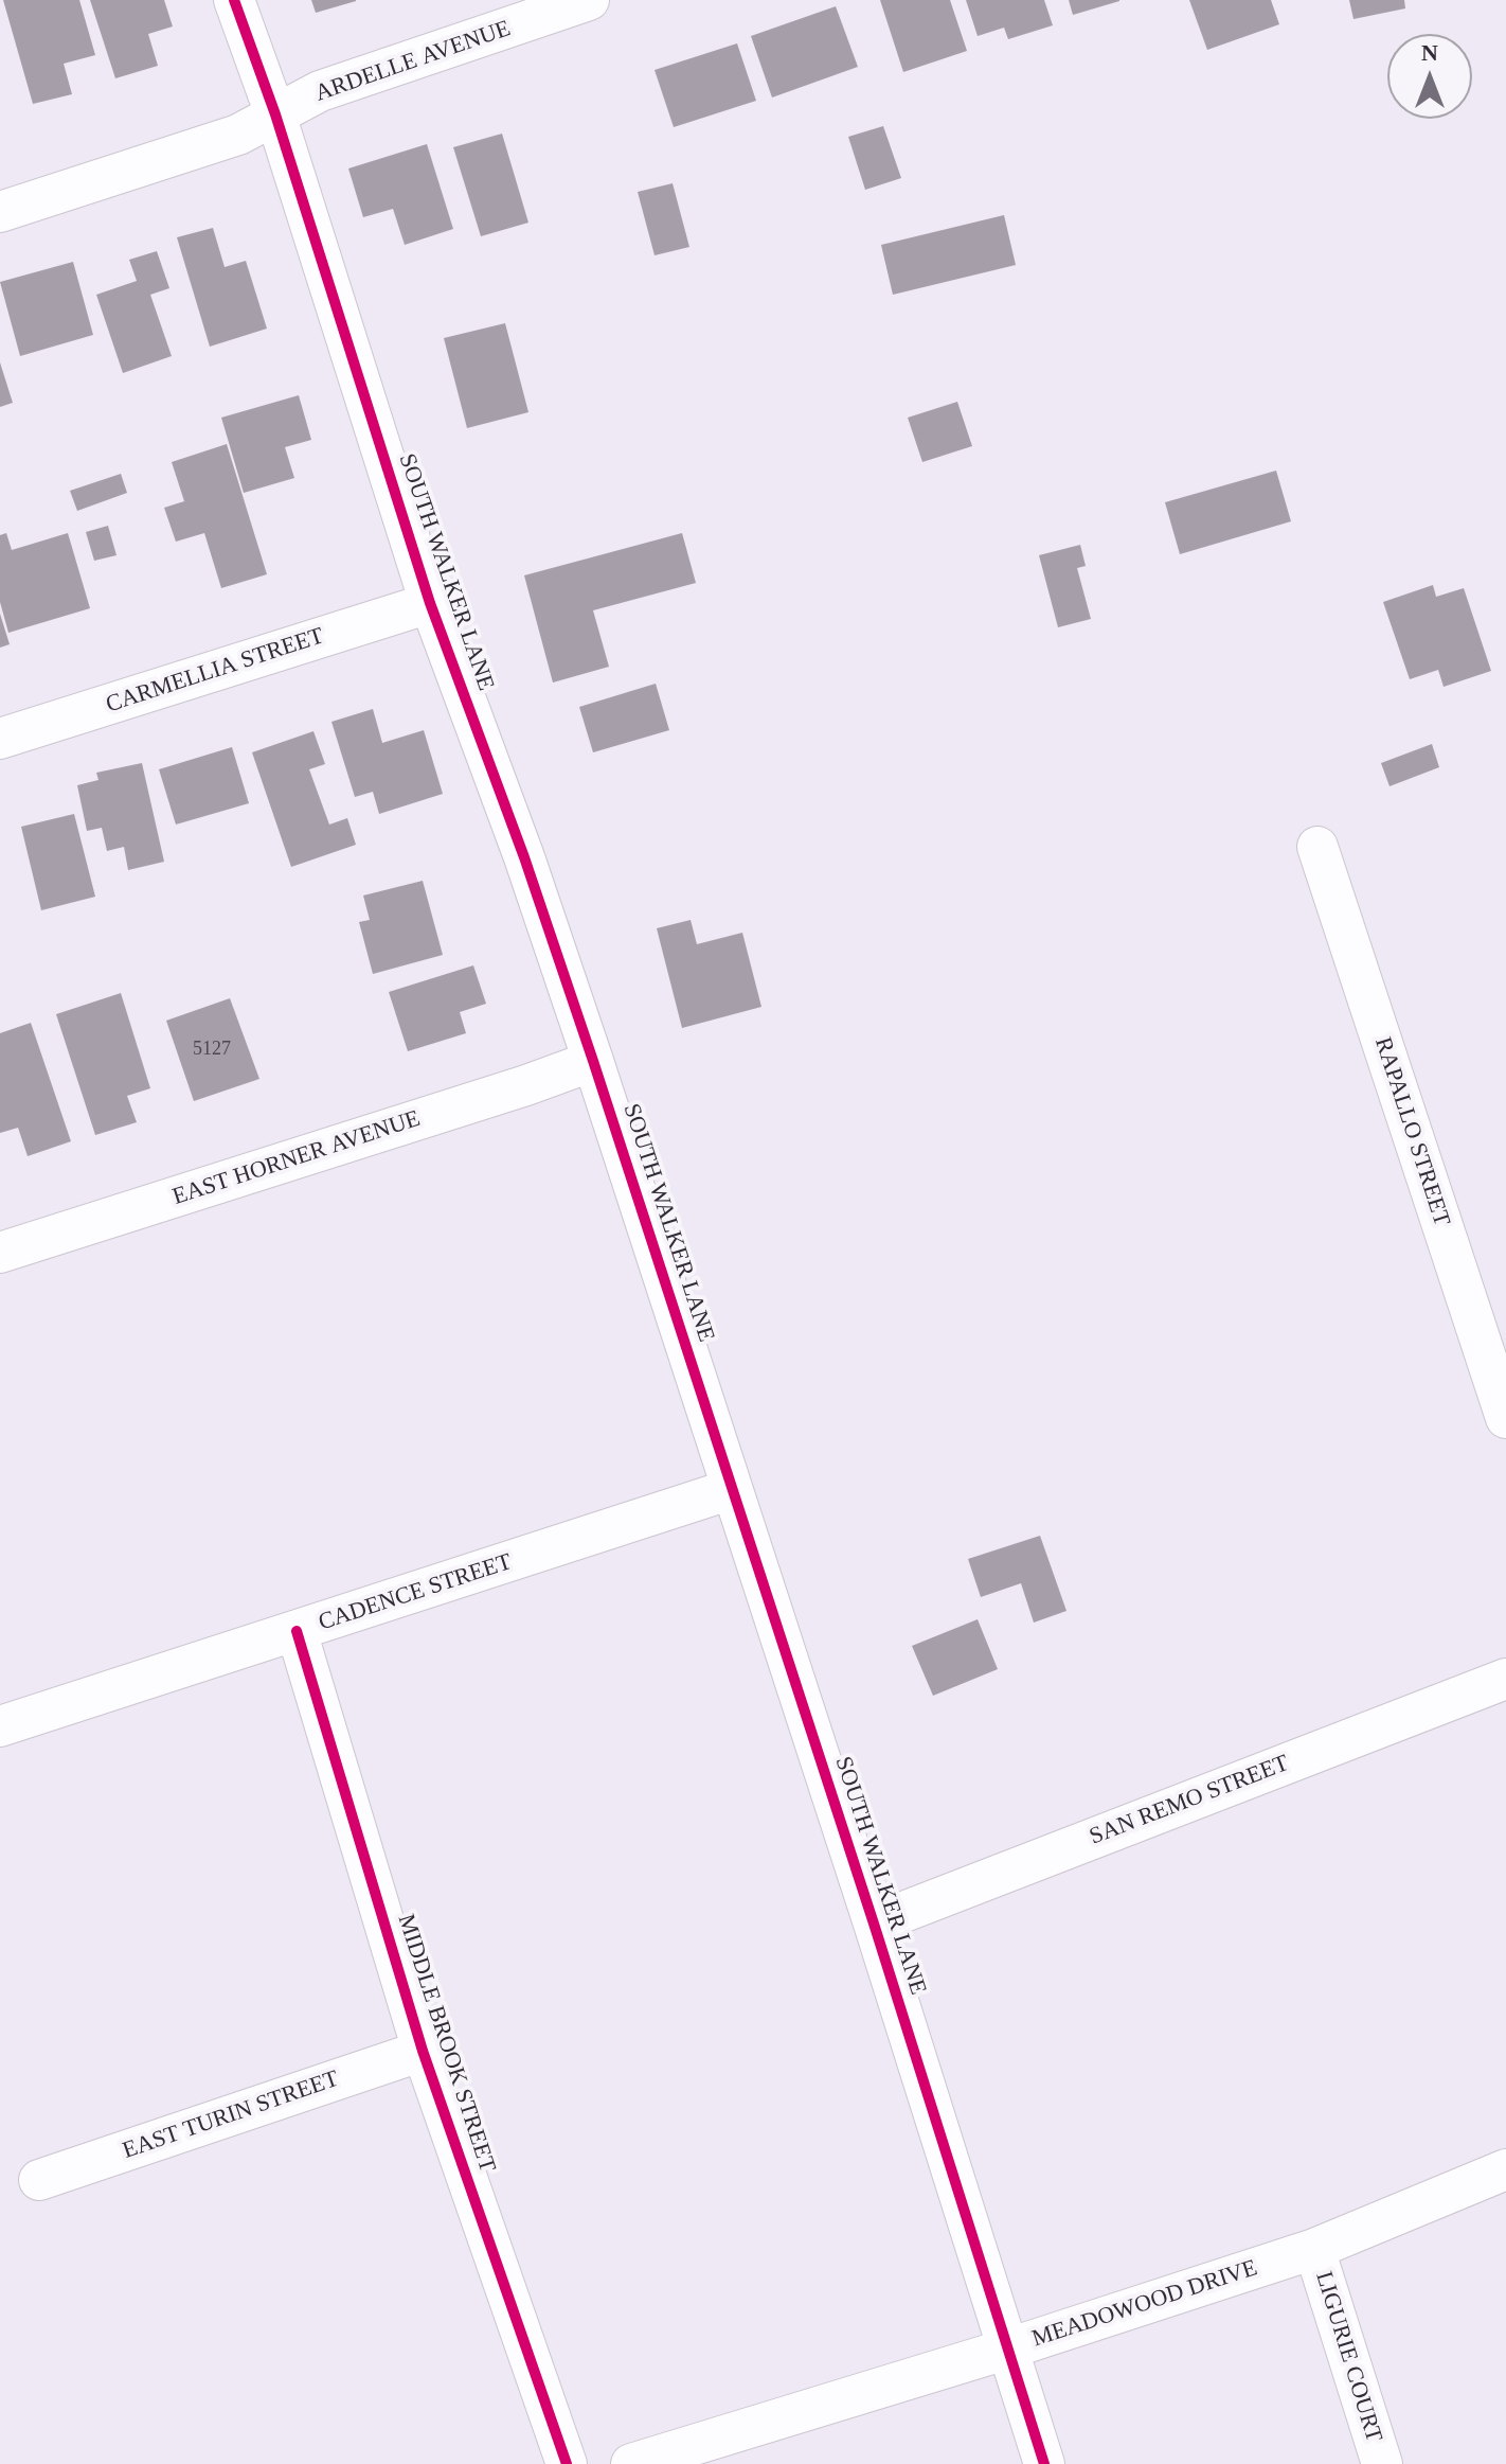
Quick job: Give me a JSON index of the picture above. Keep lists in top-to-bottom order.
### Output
{
  "streets": {
    "street": [
      "ARDELLE AVENUE",
      "SOUTH WALKER LANE",
      "CARMELLIA STREET",
      "RAPALLO STREET",
      "EAST HORNER AVENUE",
      "CADENCE STREET",
      "SAN REMO STREET",
      "MIDDLE BROOK STREET",
      "EAST TURIN STREET",
      "MEADOWOOD DRIVE",
      "LIGURIE COURT"
    ]
  },
  "crossings": [
    ["ARDELLE AVENUE", "SOUTH WALKER LANE"],
    ["SOUTH WALKER LANE", "CARMELLIA STREET"],
    ["SOUTH WALKER LANE", "EAST HORNER AVENUE"],
    ["SOUTH WALKER LANE", "CADENCE STREET"],
    ["SOUTH WALKER LANE", "SAN REMO STREET"],
    ["SOUTH WALKER LANE", "MEADOWOOD DRIVE"],
    ["CADENCE STREET", "MIDDLE BROOK STREET"],
    ["MIDDLE BROOK STREET", "EAST TURIN STREET"],
    ["MEADOWOOD DRIVE", "LIGURIE COURT"]
  ],
  "house_numbers": ["5127"],
  "north": "top"
}
